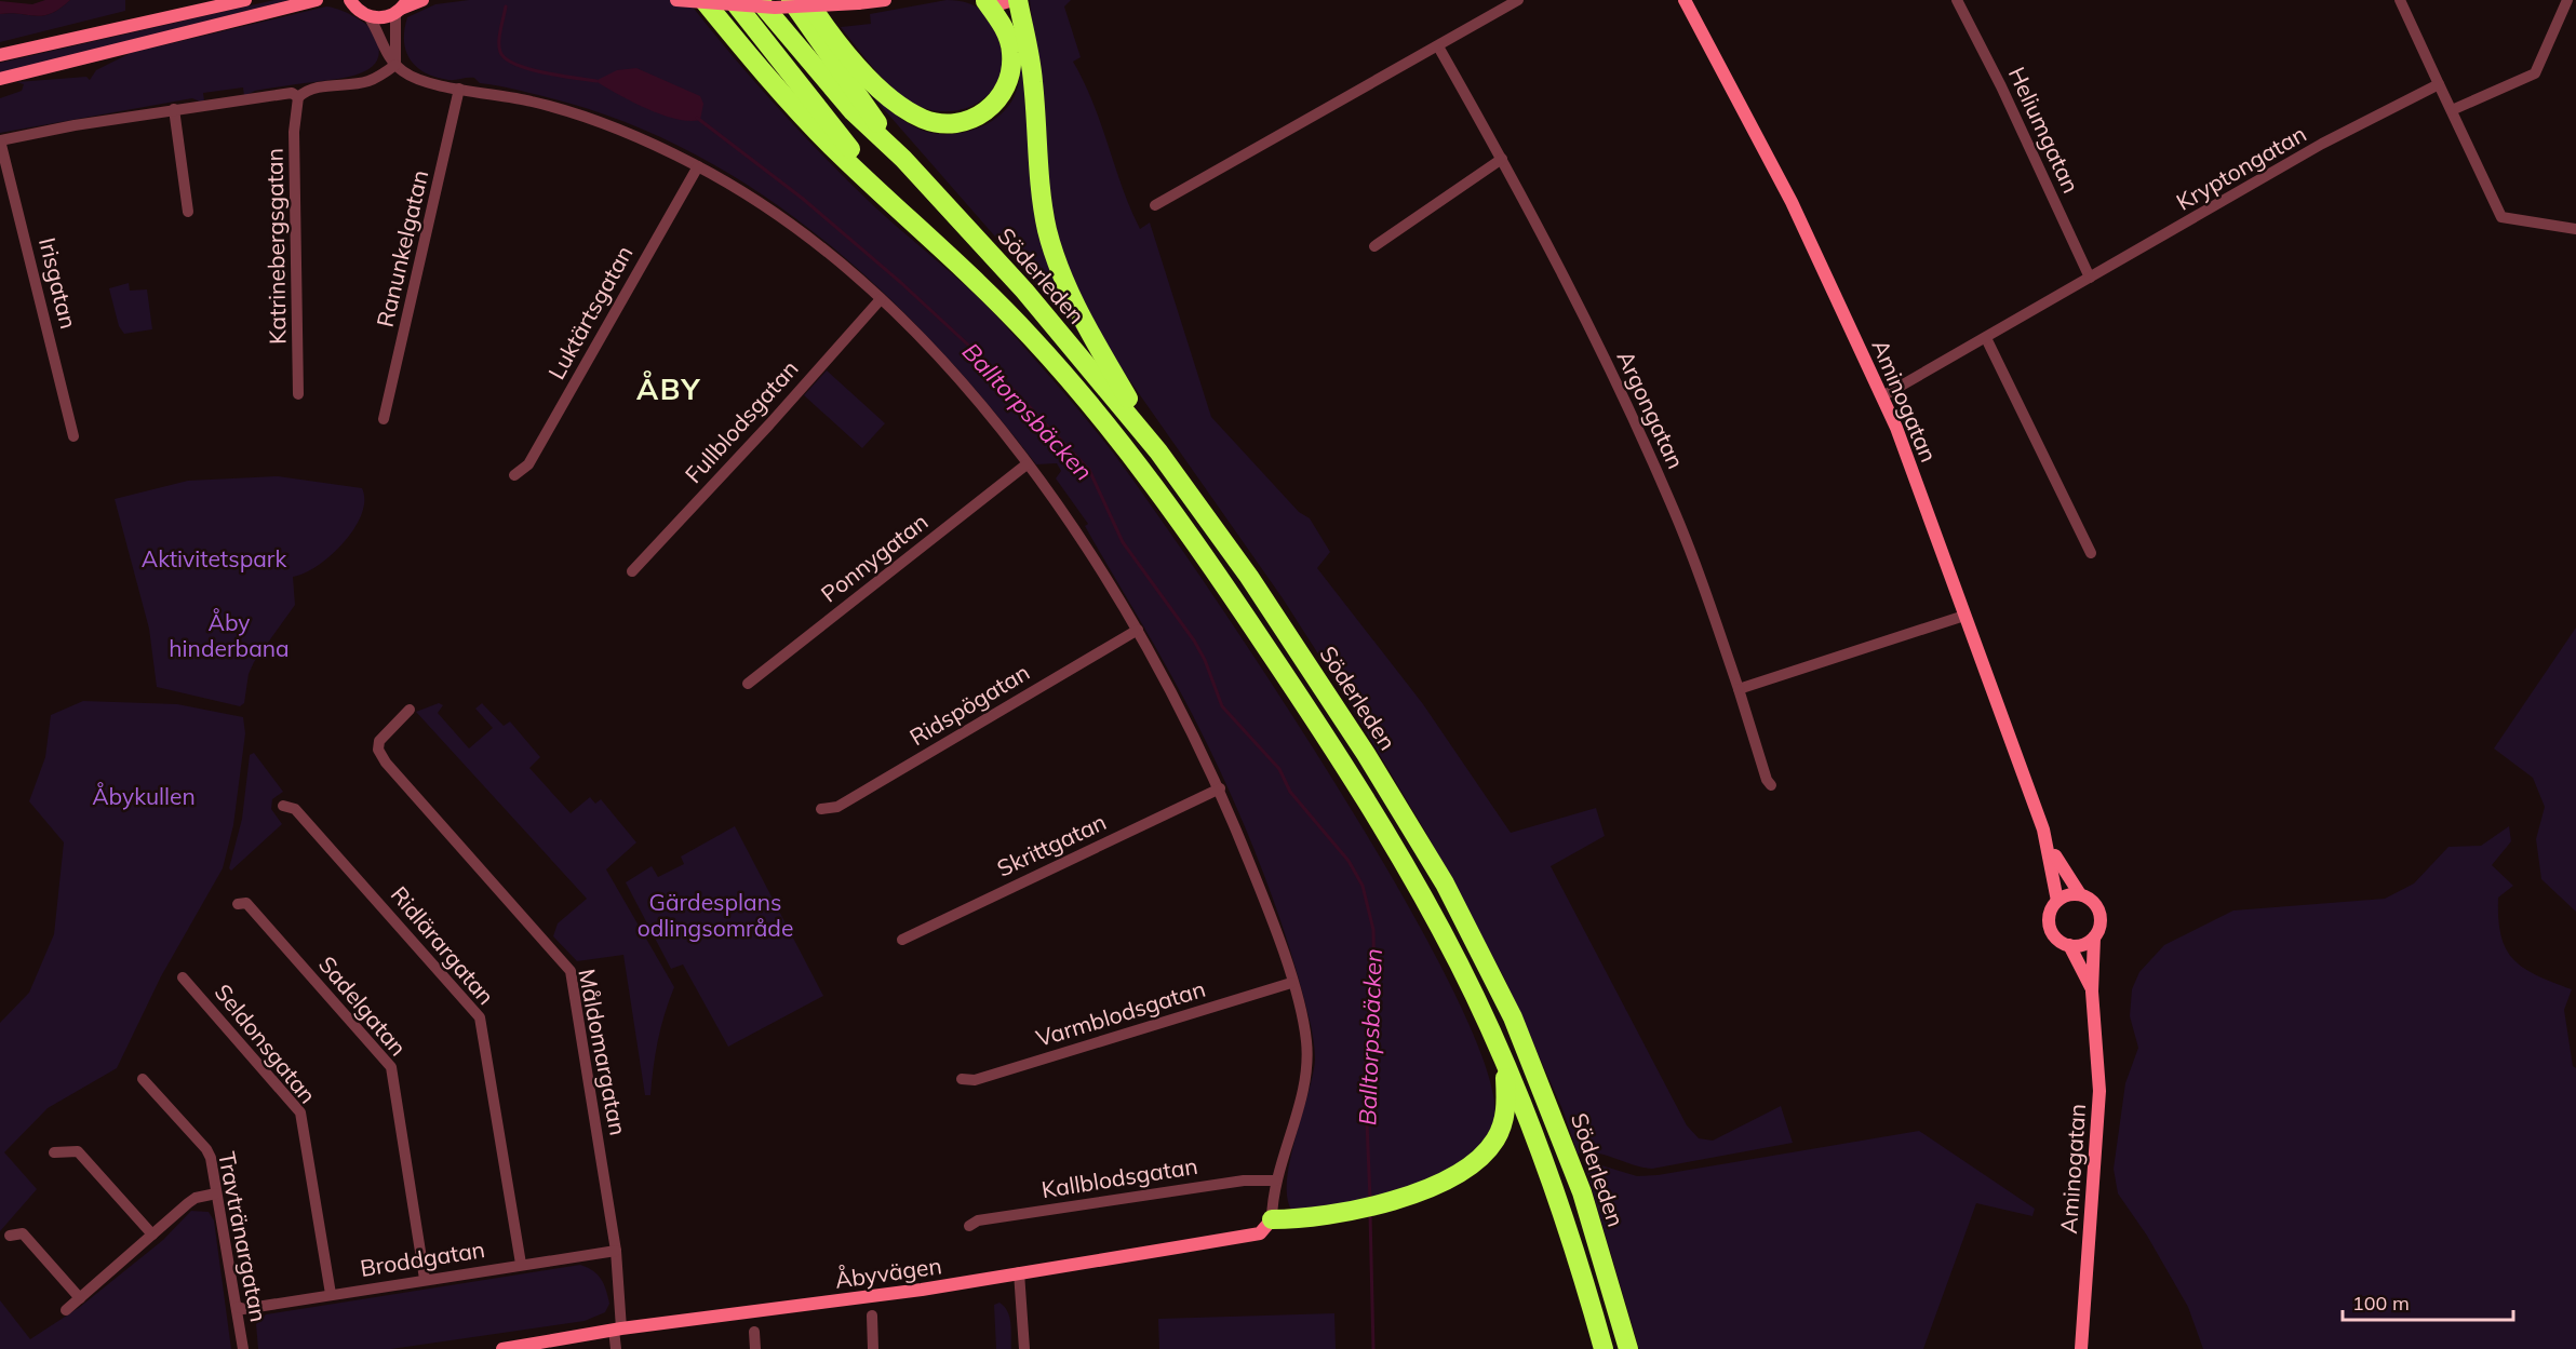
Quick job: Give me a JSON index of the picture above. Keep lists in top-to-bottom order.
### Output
{
  "streets": {
    "highway": ["Söderleden"],
    "street": [
      "Heliumgatan",
      "Kryptongatan",
      "Katrinebergsgatan",
      "Ranunkelgatan",
      "Irisgatan",
      "Luktärtsgatan",
      "Aminogatan",
      "Argongatan",
      "Fullblodsgatan",
      "Ponnygatan",
      "Ridspögatan",
      "Skrittgatan",
      "Ridlärargatan",
      "Sadelgatan",
      "Varmblodsgatan",
      "Seldonsgatan",
      "Måldomargatan",
      "Kallblodsgatan",
      "Travtränargatan",
      "Broddgatan",
      "Åbyvägen"
    ]
  },
  "crossings": [
    ["Heliumgatan", "Kryptongatan"],
    ["Kryptongatan", "Aminogatan"],
    ["Ridlärargatan", "Broddgatan"],
    ["Sadelgatan", "Broddgatan"],
    ["Seldonsgatan", "Broddgatan"],
    ["Måldomargatan", "Broddgatan"],
    ["Måldomargatan", "Åbyvägen"],
    ["Travtränargatan", "Broddgatan"]
  ],
  "districts": ["ÅBY"],
  "water": ["Balltorpsbäcken"],
  "parks": [
    "Aktivitetspark",
    "Åby hinderbana",
    "Åbykullen",
    "Gärdesplans odlingsområde"
  ],
  "scale_bar": "100 m"
}
